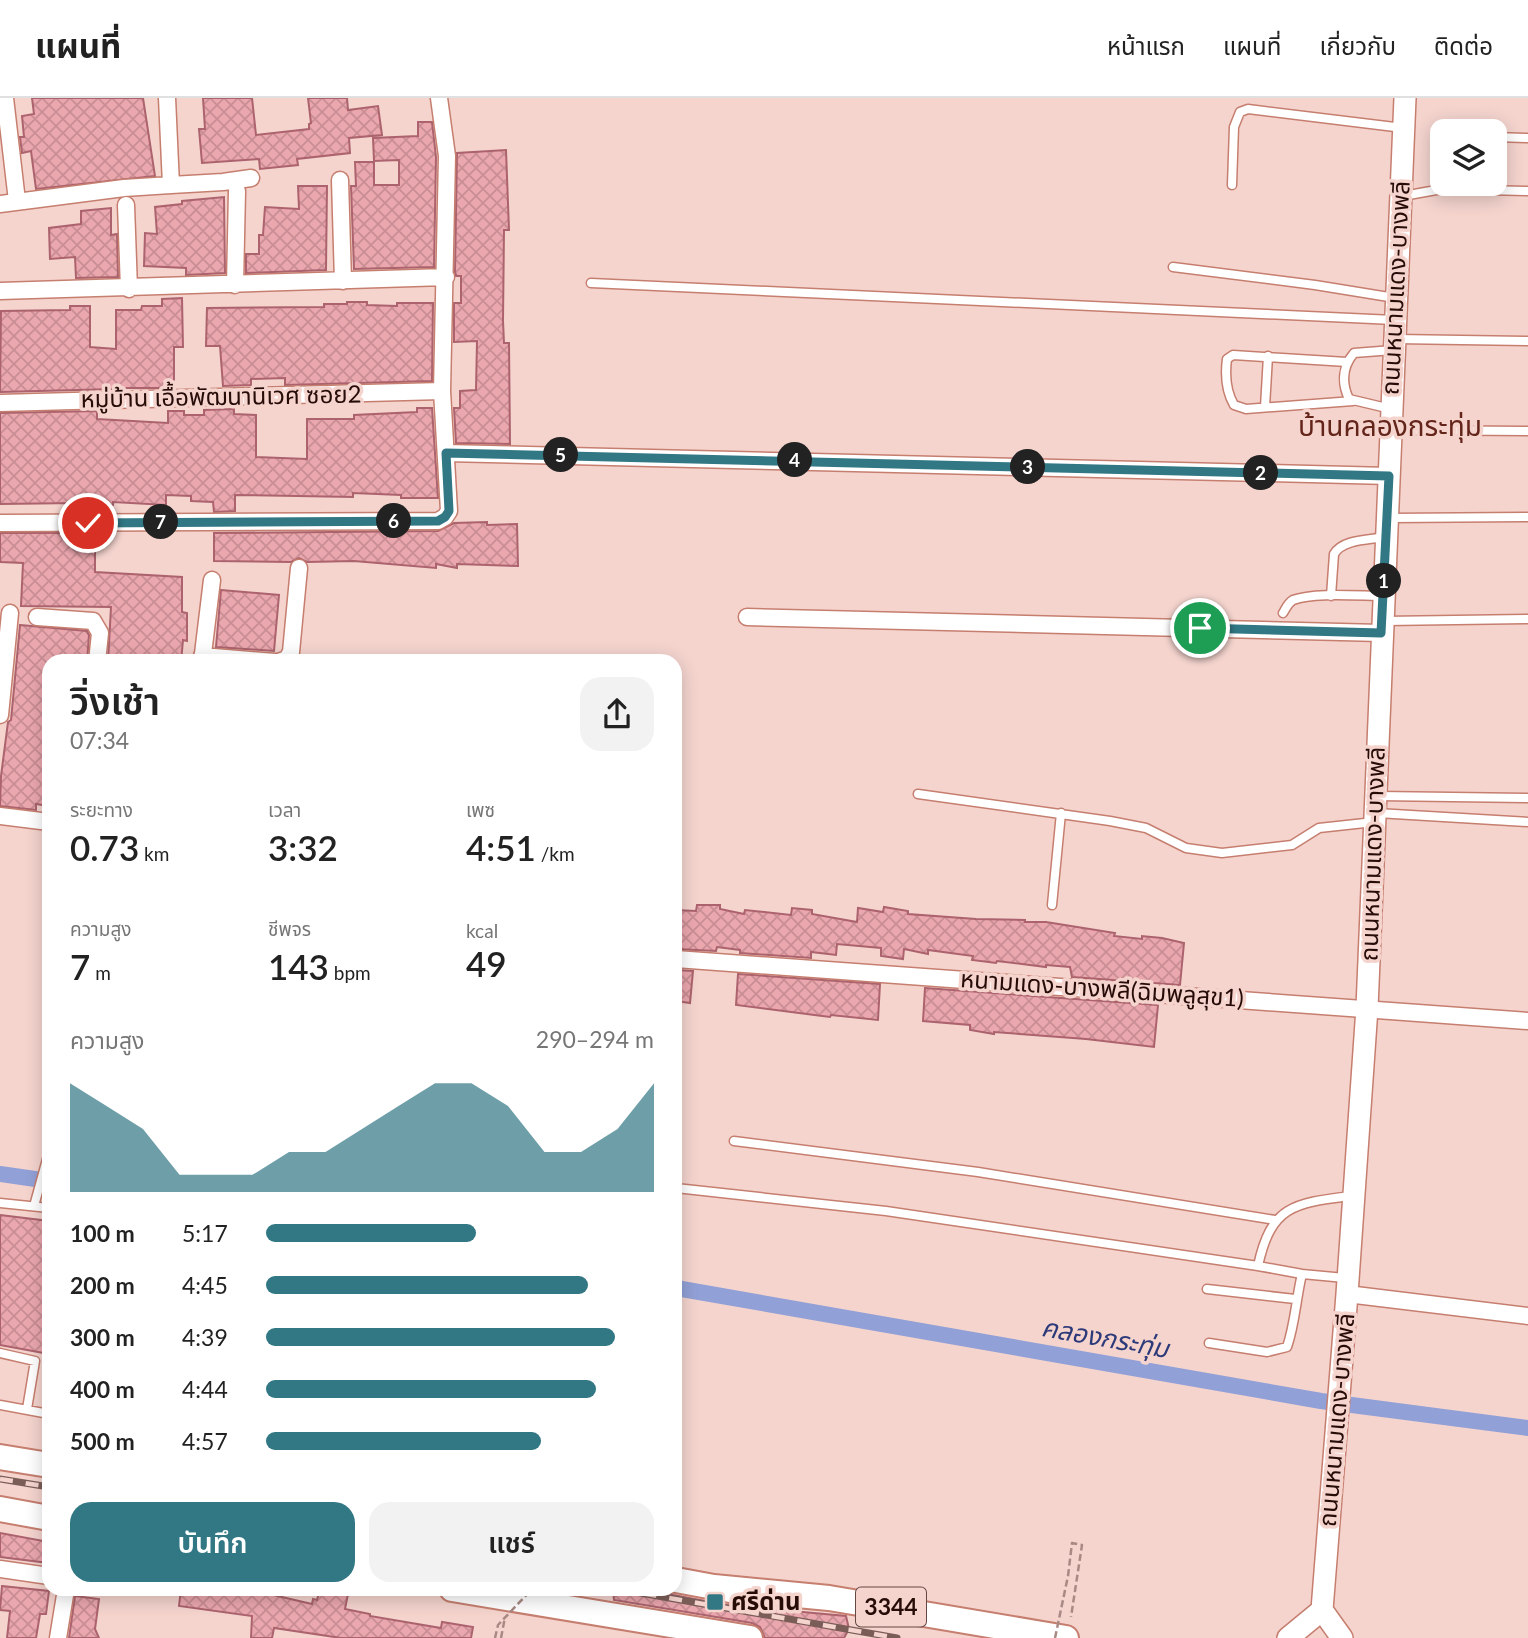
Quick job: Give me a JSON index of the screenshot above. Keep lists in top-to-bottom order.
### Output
{
  "streets": {
    "main road": ["ถนนหนามแดง-บางพลี", "3344"],
    "street": ["หมู่บ้าน เอื้อพัฒนานิเวศ ซอย2", "หนามแดง-บางพลี(ฉิมพลูสุข1)"]
  },
  "crossings": [
    ["ถนนหนามแดง-บางพลี", "หนามแดง-บางพลี(ฉิมพลูสุข1)"]
  ],
  "districts": ["บ้านคลองกระทุ่ม"],
  "water": ["คลองกระทุ่ม"],
  "places": {
    "transit": ["ศรีด่าน"]
  },
  "page": {
    "header": "แผนที่",
    "nav": [
      "หน้าแรก",
      "แผนที่",
      "เกี่ยวกับ",
      "ติดต่อ"
    ],
    "pins": [
      "5",
      "4",
      "3",
      "2",
      "6",
      "7",
      "1"
    ],
    "heading": ["วิ่งเช้า", "07:34"],
    "stats": [
      ["ระยะทาง", "0.73 km"],
      ["เวลา", "3:32"],
      ["เพซ", "4:51 /km"],
      ["ความสูง", "7 m"],
      ["ชีพจร", "143 bpm"],
      ["kcal", "49"]
    ],
    "chart": ["ความสูง", "290–294 m"],
    "list": [
      {
        "name": "100 m",
        "note": "5:17"
      },
      {
        "name": "200 m",
        "note": "4:45"
      },
      {
        "name": "300 m",
        "note": "4:39"
      },
      {
        "name": "400 m",
        "note": "4:44"
      },
      {
        "name": "500 m",
        "note": "4:57"
      }
    ],
    "buttons": ["บันทึก", "แชร์"]
  }
}
